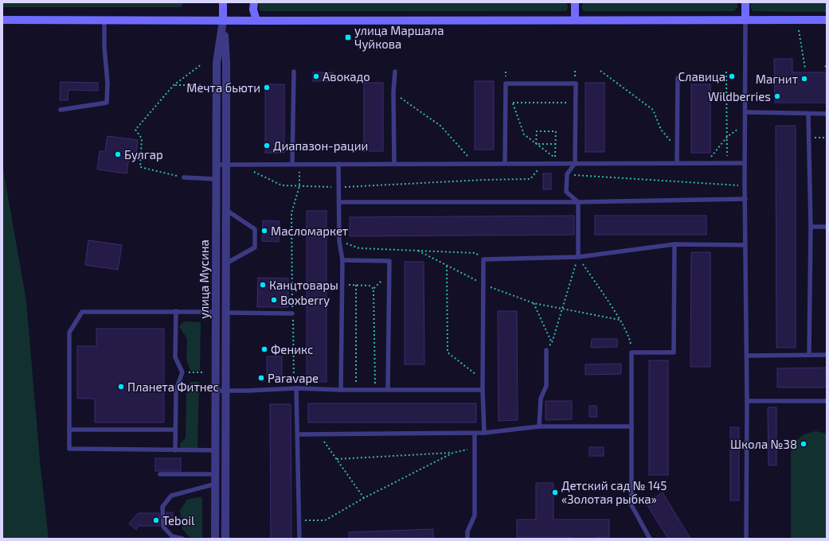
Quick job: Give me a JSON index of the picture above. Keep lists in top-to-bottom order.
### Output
{
  "streets": {
    "main road": ["улица Мусина"]
  },
  "places": {
    "transit": ["улица Маршала Чуйкова"],
    "other": [
      "Авокадо",
      "Славица",
      "Магнит",
      "Мечта бьюти",
      "Wildberries",
      "Диапазон-рации",
      "Булгар",
      "Масломаркет",
      "Канцтовары",
      "Boxberry",
      "Феникс",
      "Paravape",
      "Планета Фитнес",
      "Школа №38",
      "Детский сад № 145 «Золотая рыбка»",
      "Teboil"
    ]
  }
}
